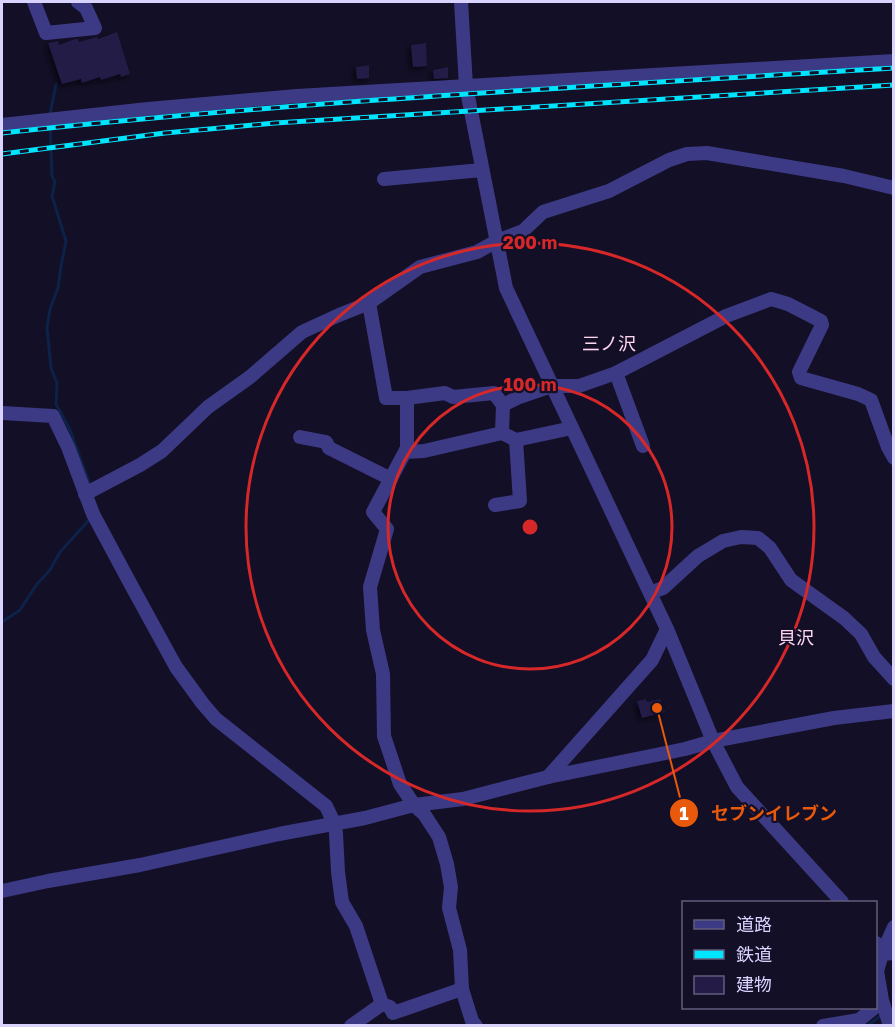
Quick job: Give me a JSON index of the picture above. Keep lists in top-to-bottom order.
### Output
{
  "districts": ["三ノ沢", "貝沢"],
  "places": ["セブンイレブン"],
  "legend": ["道路", "鉄道", "建物"],
  "rings": ["200 m", "100 m"]
}
